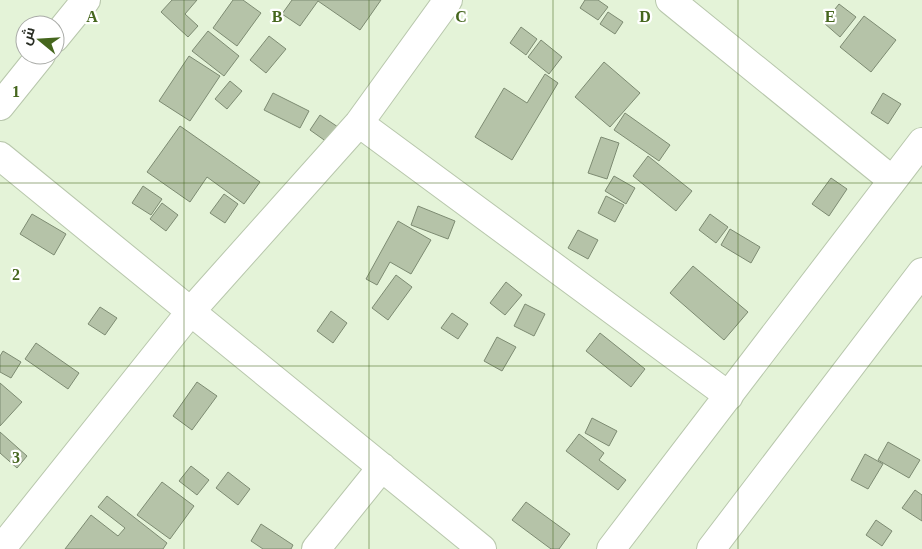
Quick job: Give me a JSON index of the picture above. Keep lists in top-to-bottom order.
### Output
{
  "north": "left",
  "grid": {
    "columns": [
      "A",
      "B",
      "C",
      "D",
      "E"
    ],
    "rows": ["1", "2", "3"]
  }
}
